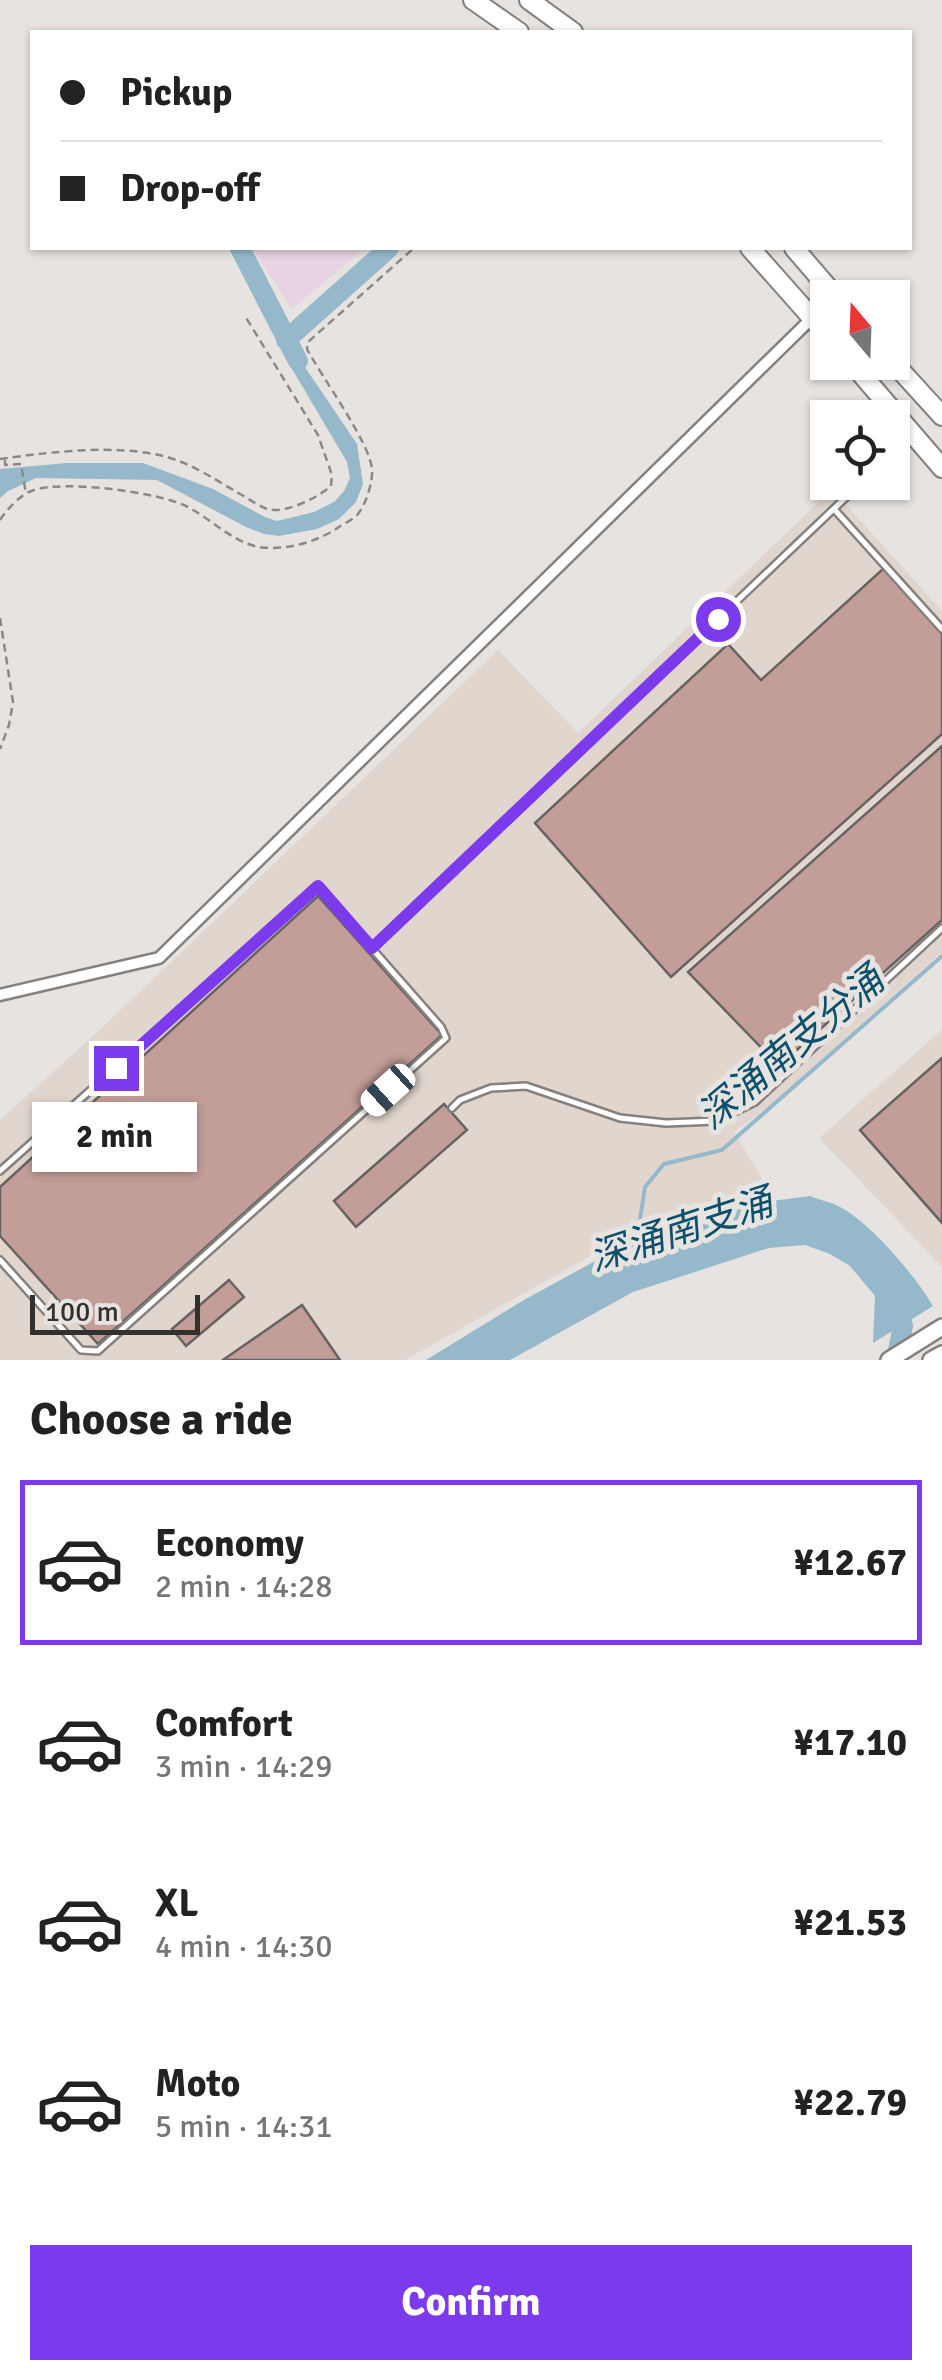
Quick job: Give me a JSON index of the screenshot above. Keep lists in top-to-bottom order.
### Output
{
  "water": ["深涌南支分涌", "深涌南支涌"],
  "scale_bar": "100 m",
  "north": "top",
  "page": {
    "banner": ["Pickup", "Drop-off"],
    "bubble": "2 min",
    "scale": "100 m",
    "heading": "Choose a ride",
    "list": [
      {
        "name": "Economy",
        "note": "2 min · 14:28",
        "value": "¥12.67"
      },
      {
        "name": "Comfort",
        "note": "3 min · 14:29",
        "value": "¥17.10"
      },
      {
        "name": "XL",
        "note": "4 min · 14:30",
        "value": "¥21.53"
      },
      {
        "name": "Moto",
        "note": "5 min · 14:31",
        "value": "¥22.79"
      }
    ],
    "buttons": "Confirm"
  }
}
